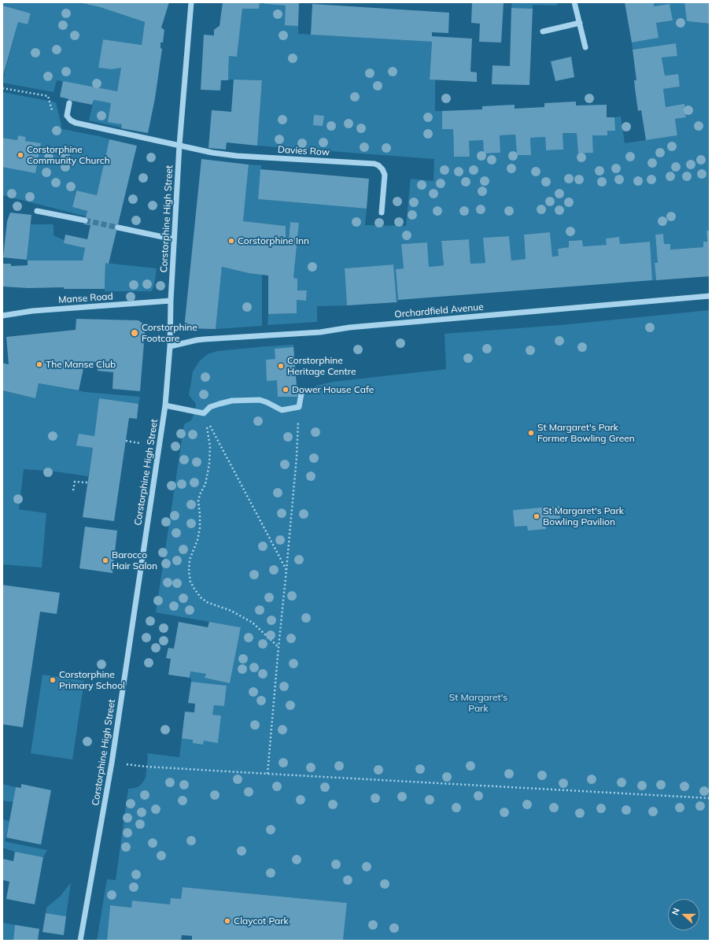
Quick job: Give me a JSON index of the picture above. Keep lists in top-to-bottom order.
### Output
{
  "streets": {
    "street": [
      "Davies Row",
      "Corstorphine High Street",
      "Manse Road",
      "Orchardfield Avenue"
    ]
  },
  "crossings": [
    ["Davies Row", "Corstorphine High Street"],
    ["Corstorphine High Street", "Manse Road"],
    ["Corstorphine High Street", "Orchardfield Avenue"]
  ],
  "parks": ["St Margaret's Park"],
  "places": [
    "Corstorphine Community Church",
    "Corstorphine Inn",
    "Corstorphine Footcare",
    "The Manse Club",
    "Corstorphine Heritage Centre",
    "Dower House Cafe",
    "St Margaret's Park Former Bowling Green",
    "St Margaret's Park Bowling Pavilion",
    "Barocco Hair Salon",
    "Corstorphine Primary School",
    "Claycot Park"
  ],
  "north": "left"
}
